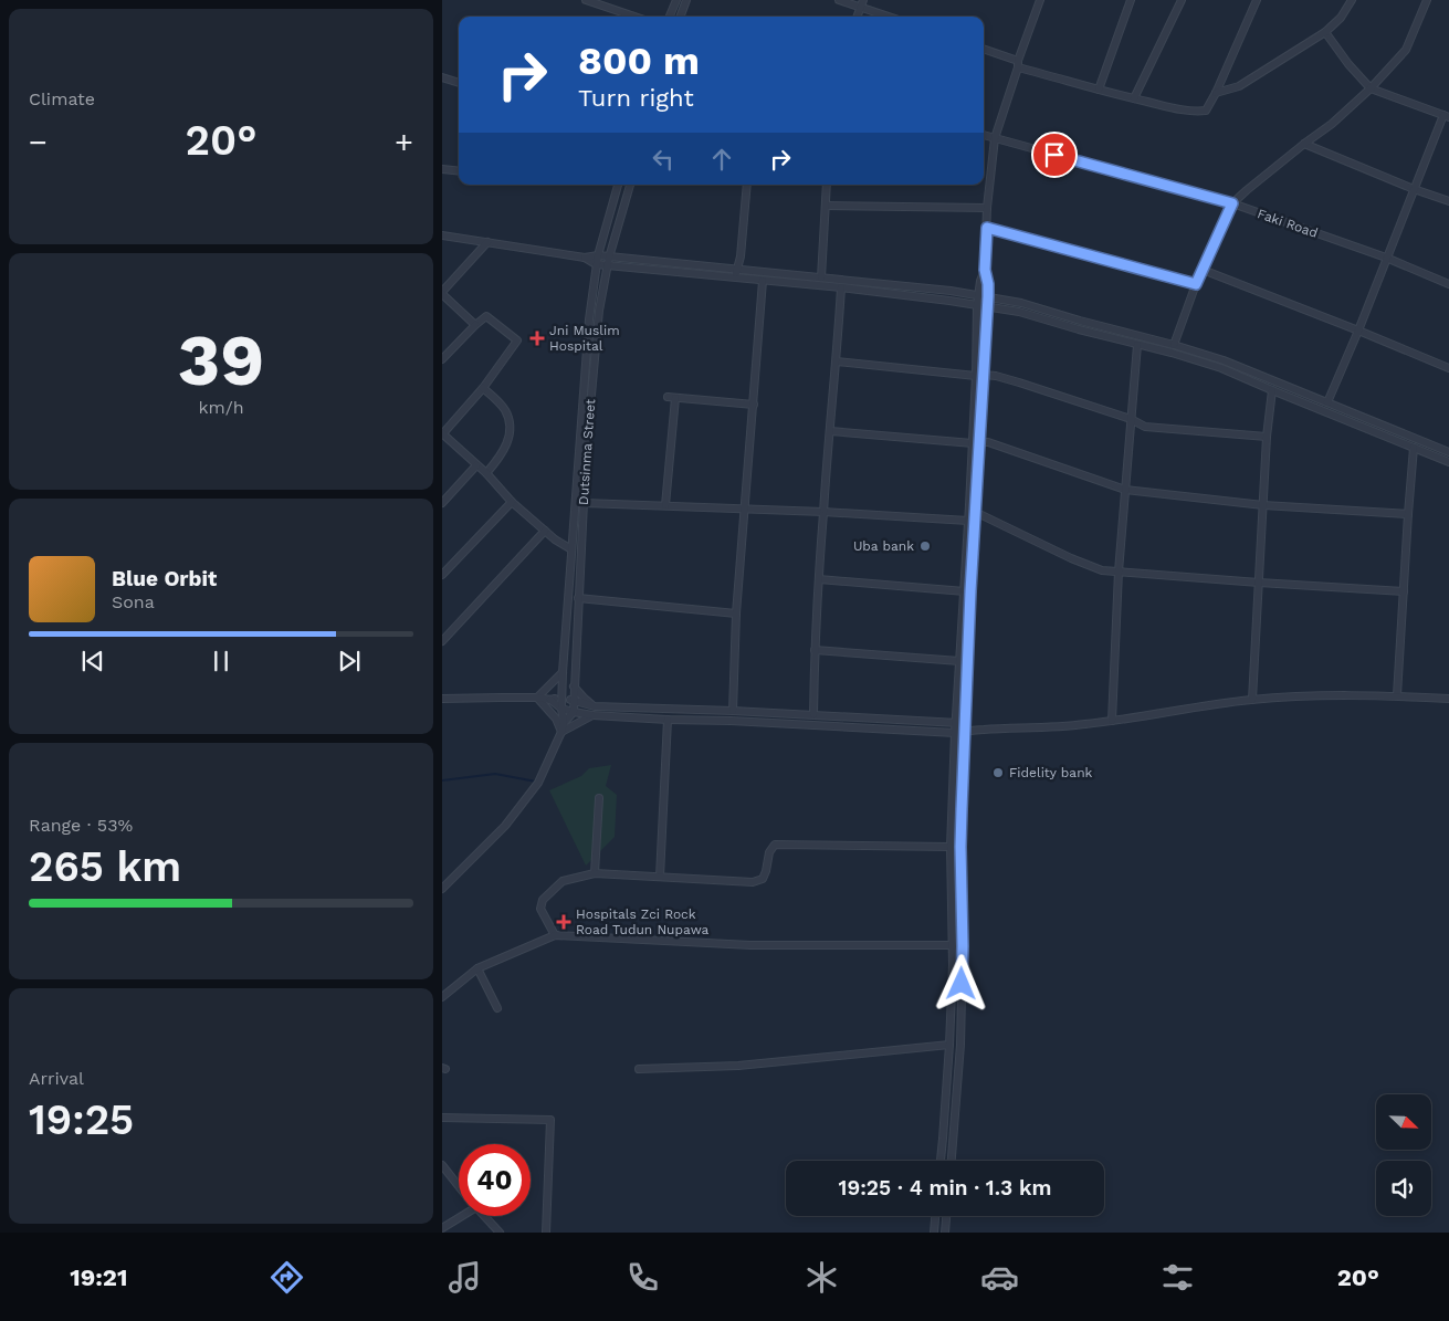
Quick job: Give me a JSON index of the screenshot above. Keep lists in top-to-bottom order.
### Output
{
  "streets": {
    "street": ["Faki Road", "Dutsinma Street"]
  },
  "places": {
    "health": ["Jni Muslim Hospital", "Hospitals Zci Rock Road Tudun Nupawa"],
    "other": ["Uba bank", "Fidelity bank"]
  },
  "north": "bottom right",
  "page": {
    "tile": [
      "Climate",
      ["39", "km/h"],
      ["Range · 53%", "265 km"],
      ["Arrival", "19:25"]
    ],
    "turn": ["800 m", "Turn right"],
    "heat": ["−", "20°", "+"],
    "song": ["Blue Orbit", "Sona"],
    "limit": "40",
    "trip": "19:25 · 4 min · 1.3 km",
    "tabs": ["19:21", "20°"]
  }
}
